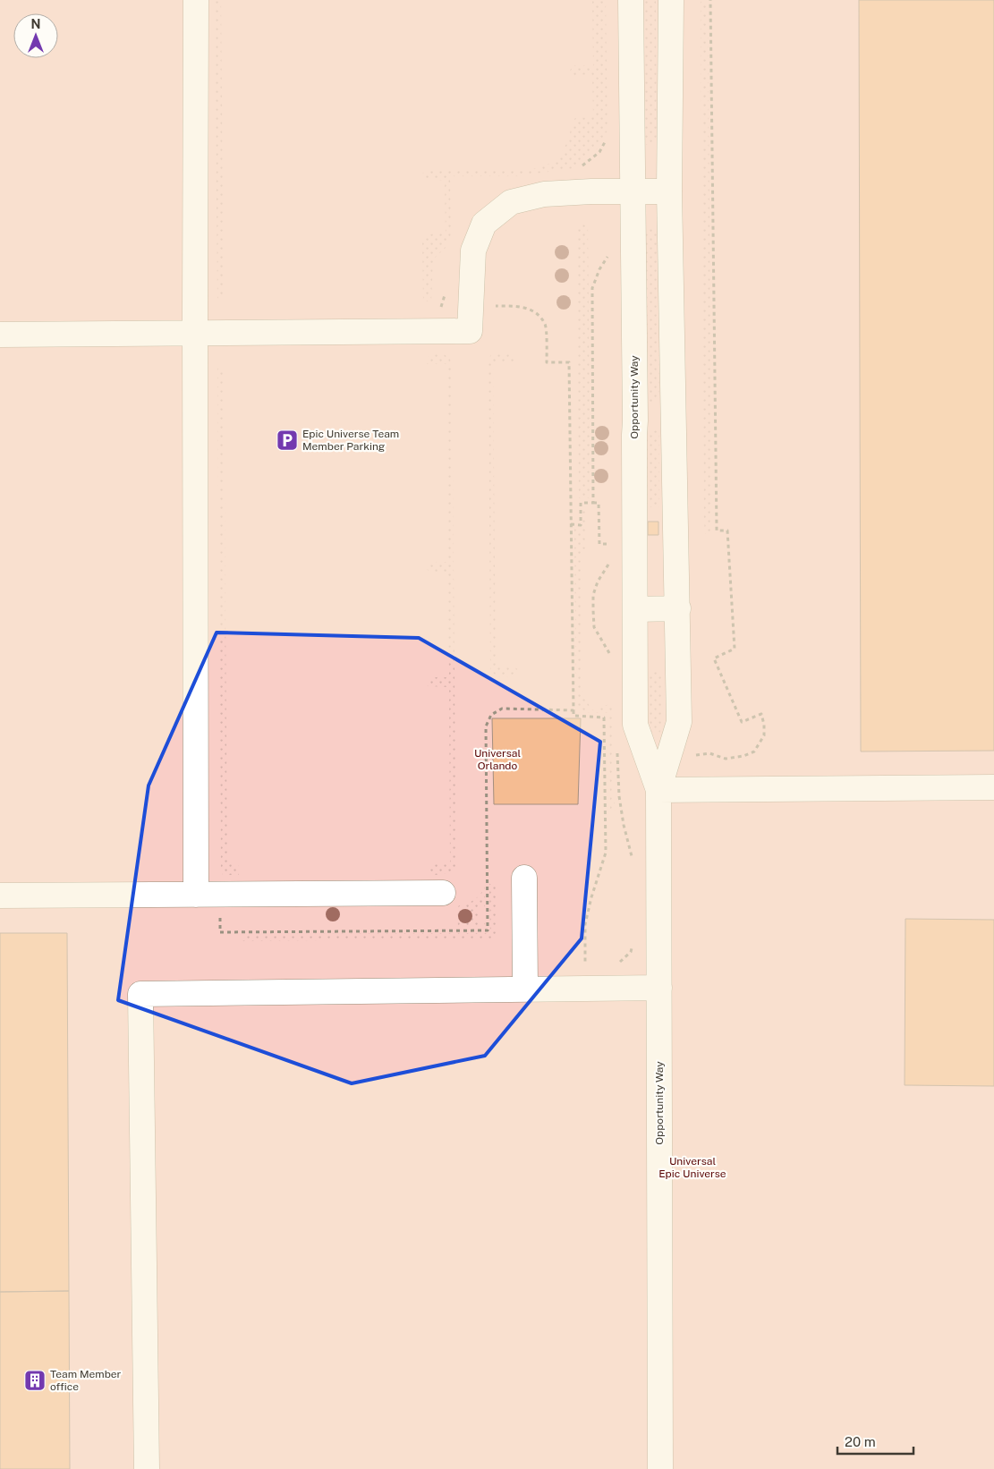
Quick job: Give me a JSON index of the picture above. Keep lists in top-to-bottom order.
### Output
{
  "streets": {
    "street": ["Opportunity Way"]
  },
  "parks": ["Universal Orlando", "Universal Epic Universe"],
  "places": {
    "parking": ["Epic Universe Team Member Parking"],
    "building": ["Team Member office"]
  },
  "scale_bar": "20 m",
  "north": "top"
}
